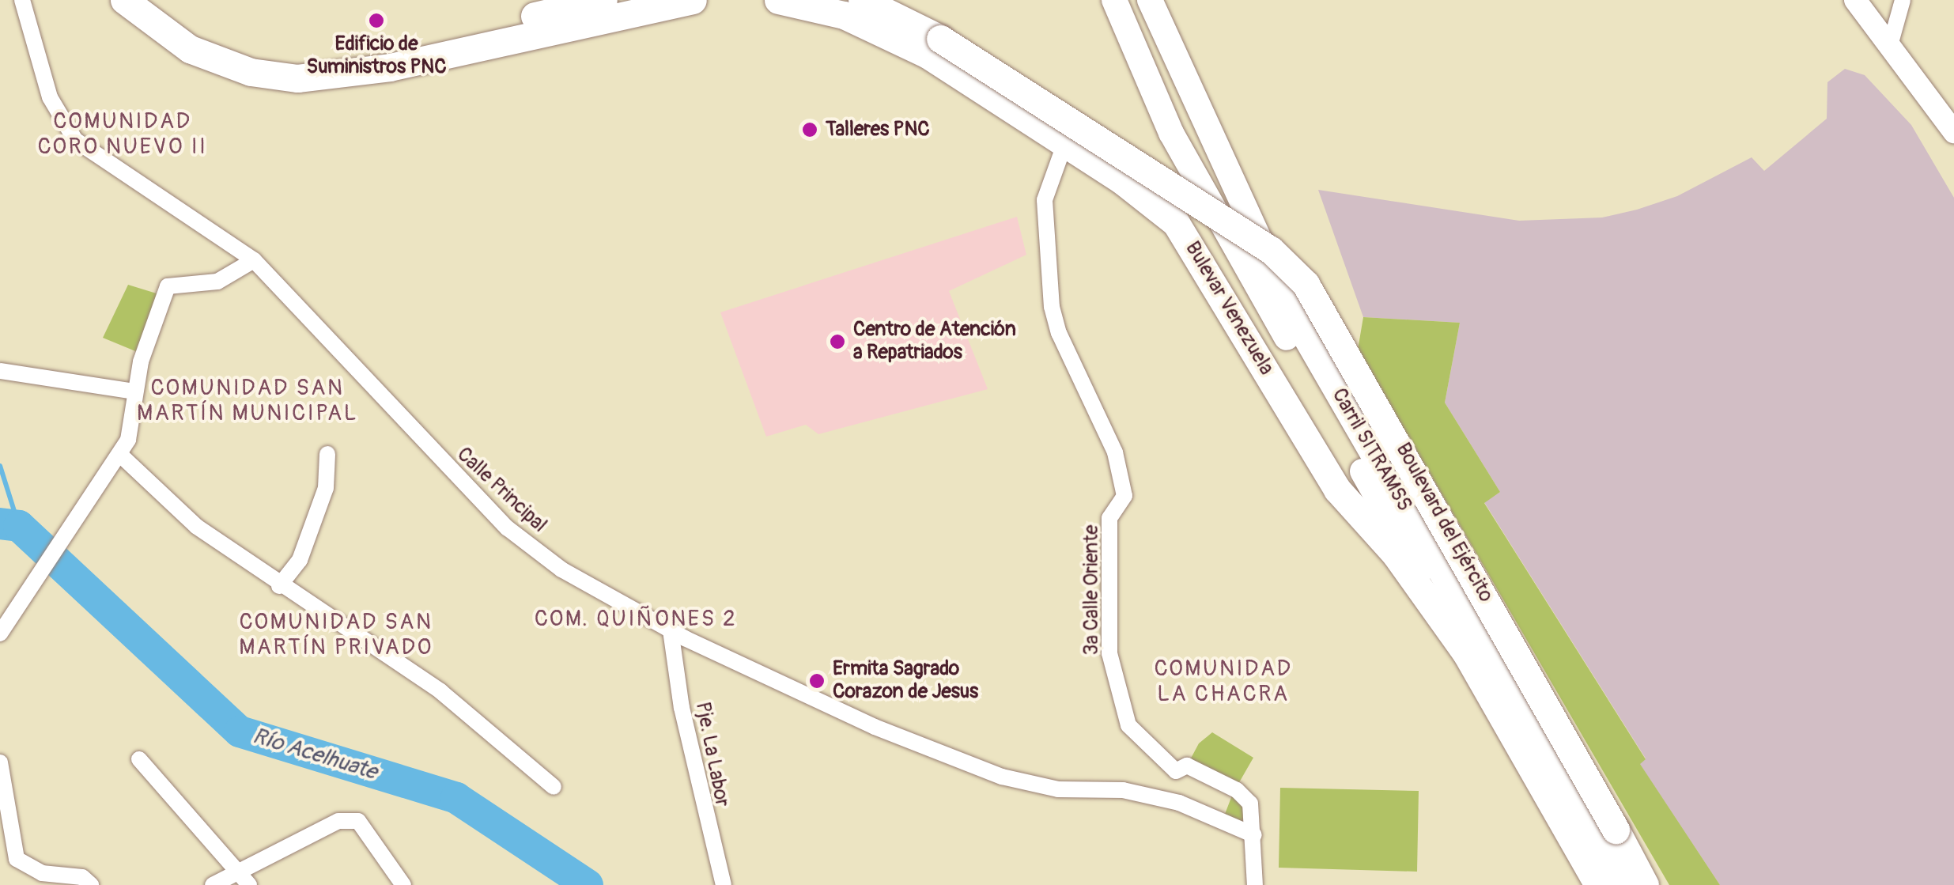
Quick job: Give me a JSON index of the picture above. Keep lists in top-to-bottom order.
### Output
{
  "streets": {
    "highway": ["Bulevar Venezuela", "Boulevard del Ejército"],
    "main road": ["Carril SITRAMSS"],
    "street": ["Calle Principal", "3ª Calle Oriente", "Pje. La Labor"]
  },
  "crossings": [
    ["Bulevar Venezuela", "3ª Calle Oriente"],
    ["Carril SITRAMSS", "Boulevard del Ejército"],
    ["Calle Principal", "3ª Calle Oriente"],
    ["Calle Principal", "Pje. La Labor"]
  ],
  "districts": [
    "COMUNIDAD CORO NUEVO II",
    "COMUNIDAD SAN MARTÍN MUNICIPAL",
    "COM. QUIÑONES 2",
    "COMUNIDAD SAN MARTÍN PRIVADO",
    "COMUNIDAD LA CHACRA"
  ],
  "water": ["Río Acelhuate"],
  "places": [
    "Edificio de Suministros PNC",
    "Talleres PNC",
    "Centro de Atención a Repatriados",
    "Ermita Sagrado Corazon de Jesus"
  ]
}
